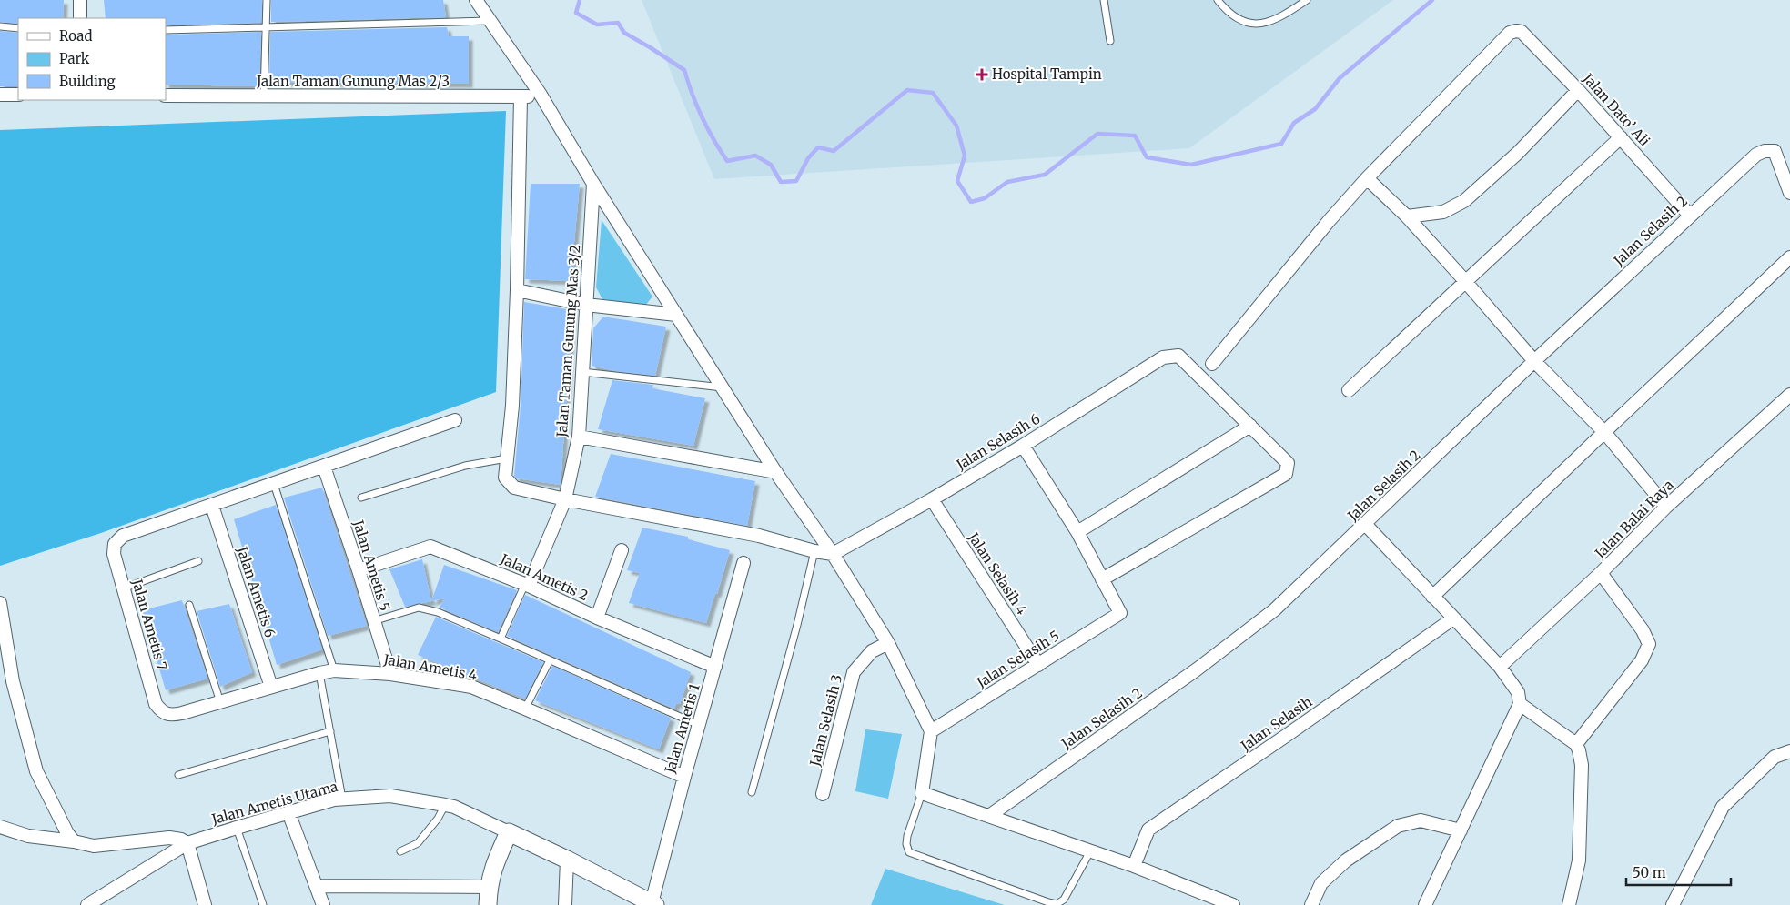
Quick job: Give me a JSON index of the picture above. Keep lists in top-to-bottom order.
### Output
{
  "streets": {
    "street": [
      "Jalan Taman Gunung Mas 2/3",
      "Jalan Dato’ Ali",
      "Jalan Selasih 2",
      "Jalan Taman Gunung Mas 3/2",
      "Jalan Selasih 6",
      "Jalan Balai Raya",
      "Jalan Ametis 5",
      "Jalan Selasih 4",
      "Jalan Ametis 2",
      "Jalan Ametis 6",
      "Jalan Ametis 7",
      "Jalan Selasih 5",
      "Jalan Ametis 4",
      "Jalan Selasih 3",
      "Jalan Selasih",
      "Jalan Ametis 1",
      "Jalan Ametis Utama"
    ]
  },
  "crossings": [
    ["Jalan Dato’ Ali", "Jalan Selasih 2"],
    ["Jalan Taman Gunung Mas 3/2", "Jalan Ametis 2"],
    ["Jalan Selasih 6", "Jalan Selasih 4"],
    ["Jalan Ametis 5", "Jalan Ametis 2"],
    ["Jalan Ametis 5", "Jalan Ametis 4"],
    ["Jalan Selasih 4", "Jalan Selasih 5"],
    ["Jalan Ametis 2", "Jalan Ametis 1"],
    ["Jalan Ametis 6", "Jalan Ametis 7"],
    ["Jalan Ametis 6", "Jalan Ametis 4"],
    ["Jalan Ametis 7", "Jalan Ametis 4"],
    ["Jalan Ametis 4", "Jalan Ametis 1"]
  ],
  "places": {
    "health": ["Hospital Tampin"]
  },
  "legend": ["Road", "Park", "Building"],
  "scale_bar": "50 m"
}
